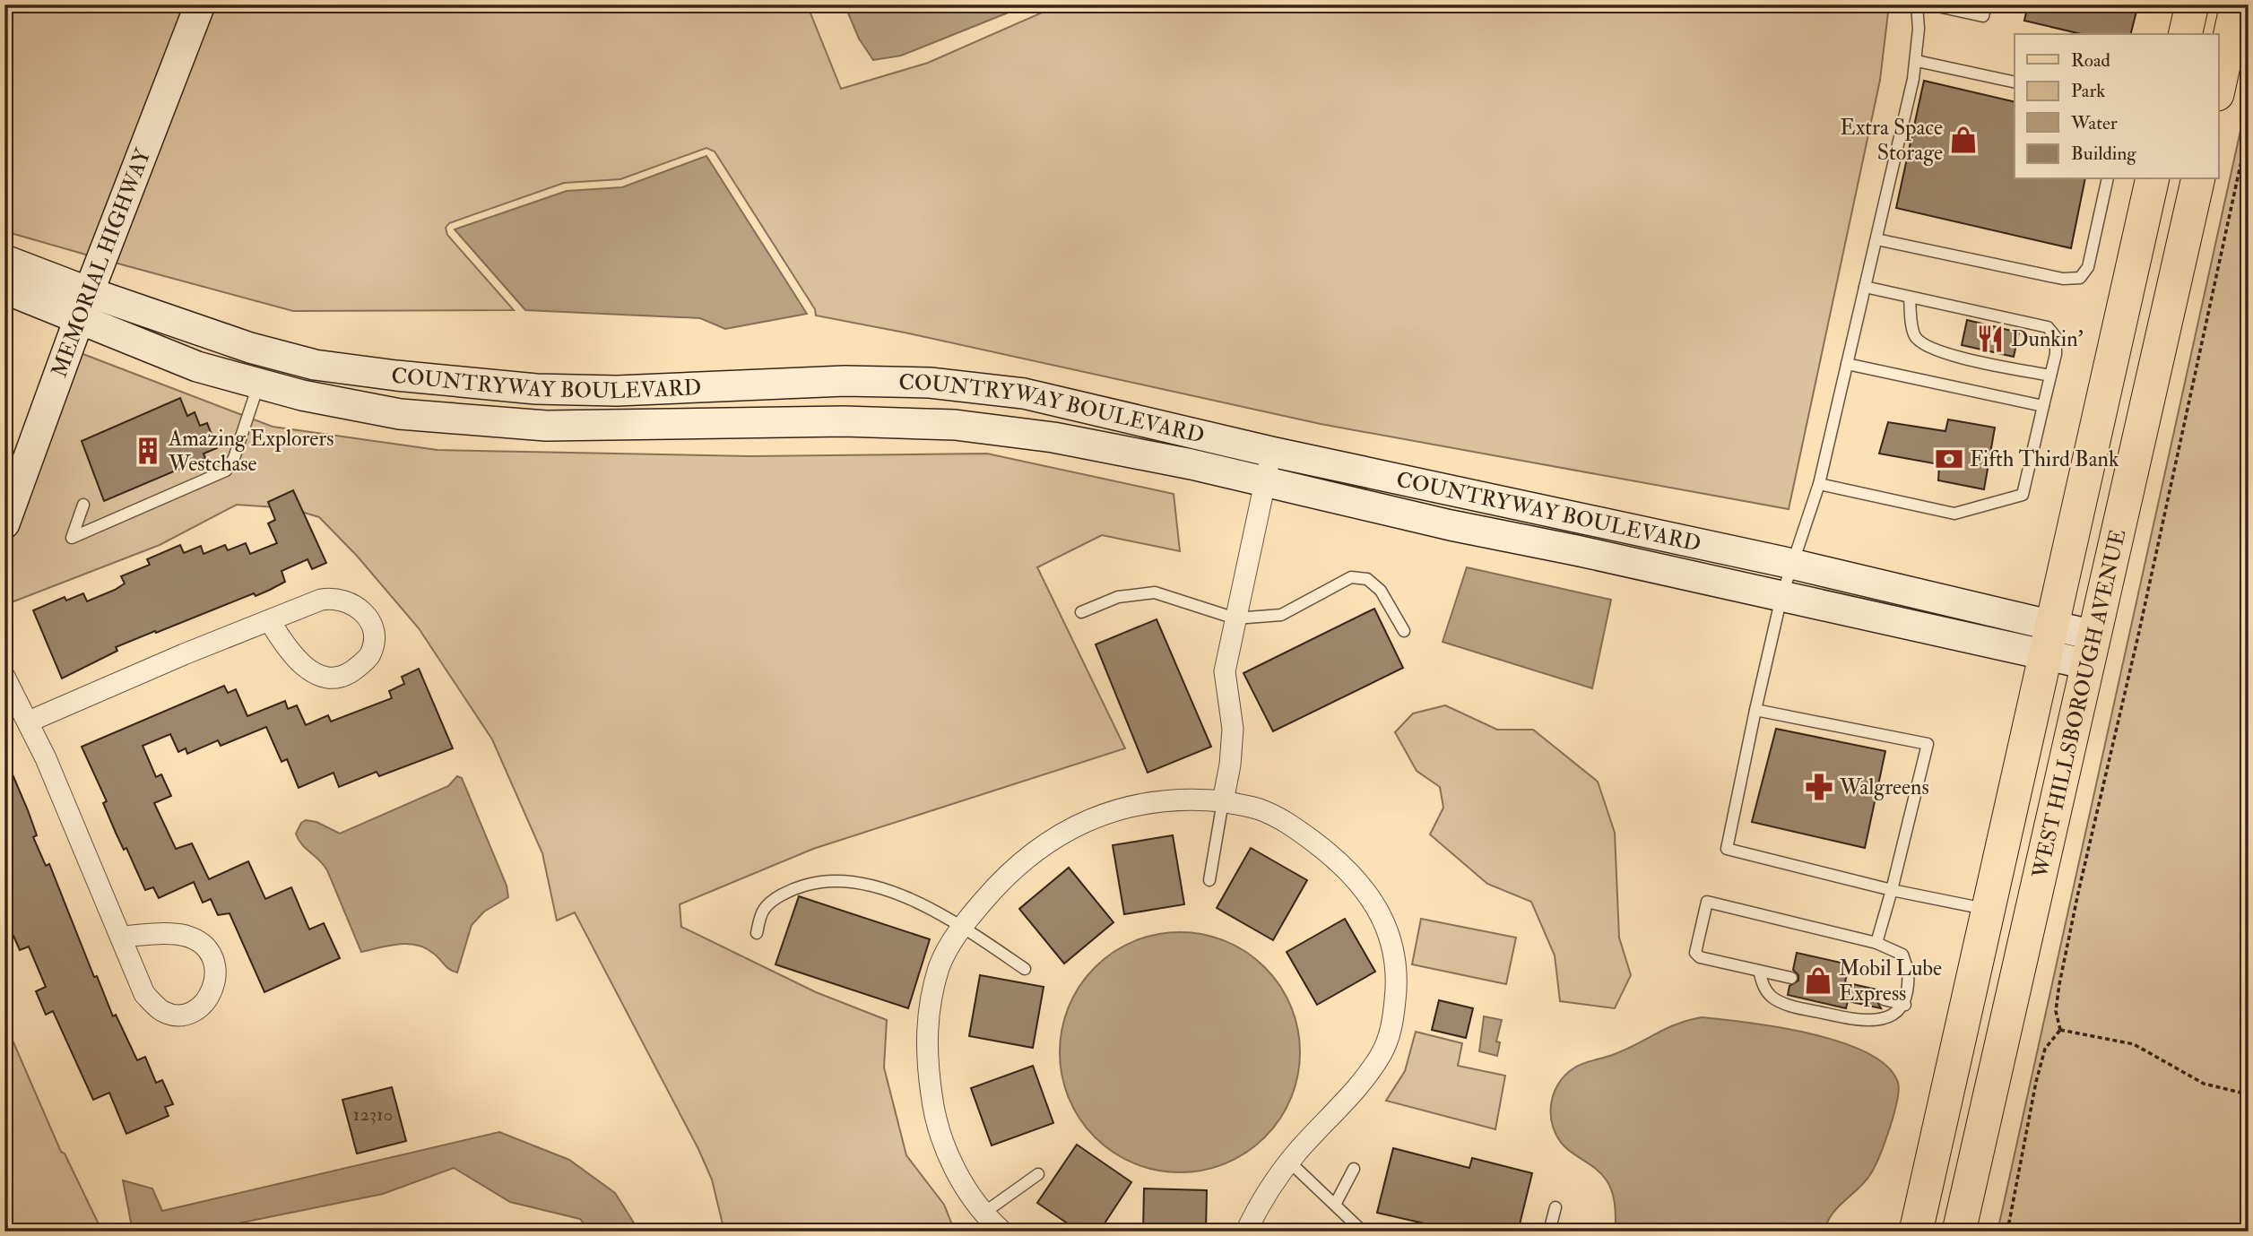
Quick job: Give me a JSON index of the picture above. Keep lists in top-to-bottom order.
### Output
{
  "streets": {
    "main road": ["WEST HILLSBOROUGH AVENUE"],
    "street": ["MEMORIAL HIGHWAY", "COUNTRYWAY BOULEVARD"]
  },
  "crossings": [
    ["MEMORIAL HIGHWAY", "COUNTRYWAY BOULEVARD"],
    ["COUNTRYWAY BOULEVARD", "WEST HILLSBOROUGH AVENUE"]
  ],
  "places": {
    "shop": ["Extra Space Storage", "Mobil Lube Express"],
    "restaurant": ["Dunkin'"],
    "building": ["Amazing Explorers Westchase"],
    "bank": ["Fifth Third Bank"],
    "pharmacy": ["Walgreens"]
  },
  "house_numbers": ["12310"],
  "legend": [
    "Road",
    "Park",
    "Water",
    "Building"
  ]
}
